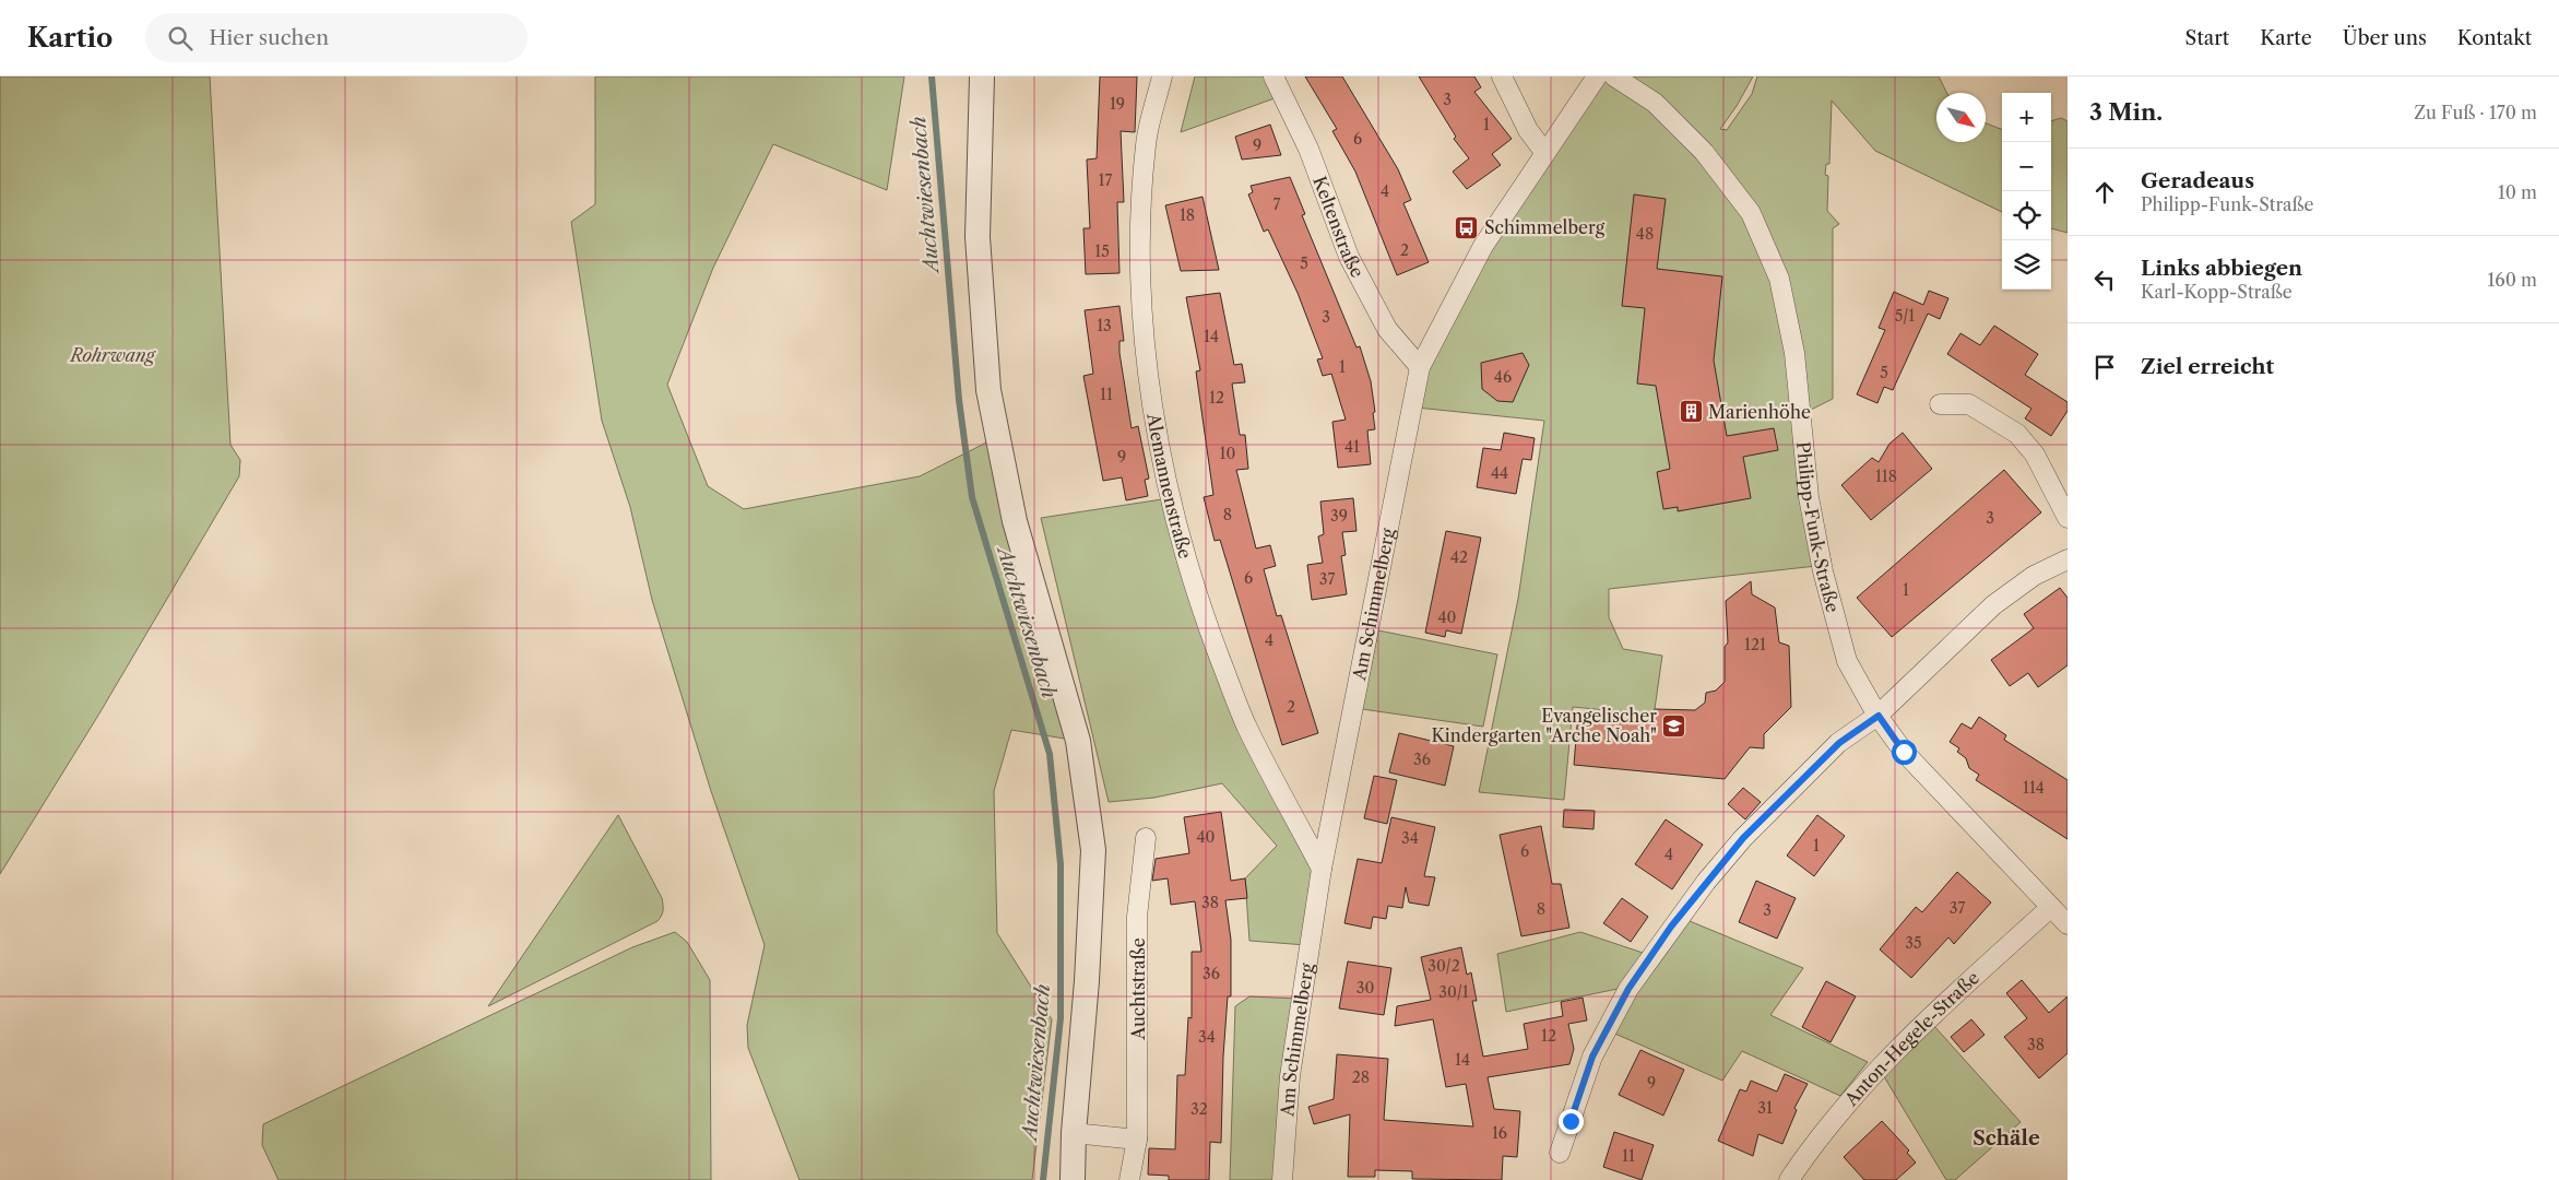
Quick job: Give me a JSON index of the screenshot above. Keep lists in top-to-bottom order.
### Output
{
  "streets": {
    "street": [
      "Keltenstraße",
      "Alemannenstraße",
      "Philipp-Funk-Straße",
      "Am Schimmelberg",
      "Auchtstraße",
      "Anton-Hegele-Straße"
    ]
  },
  "crossings": [
    ["Keltenstraße", "Am Schimmelberg"],
    ["Alemannenstraße", "Am Schimmelberg"],
    ["Philipp-Funk-Straße", "Anton-Hegele-Straße"]
  ],
  "districts": ["Schäle"],
  "water": ["Auchtwiesenbach"],
  "parks": ["Rohrwang"],
  "places": {
    "bus stop": ["Schimmelberg"],
    "building": ["Marienhöhe"],
    "school or university": ["Evangelischer Kindergarten \"Arche Noah\""]
  },
  "house_numbers": [
    "3",
    "19",
    "1",
    "6",
    "9",
    "17",
    "4",
    "7",
    "18",
    "48",
    "2",
    "15",
    "5",
    "5/1",
    "3",
    "13",
    "14",
    "1",
    "5",
    "46",
    "11",
    "12",
    "41",
    "10",
    "9",
    "44",
    "118",
    "8",
    "39",
    "3",
    "42",
    "6",
    "37",
    "1",
    "40",
    "4",
    "121",
    "2",
    "36",
    "114",
    "40",
    "34",
    "1",
    "6",
    "4",
    "38",
    "37",
    "8",
    "3",
    "35",
    "30/2",
    "36",
    "30",
    "30/1",
    "12",
    "34",
    "38",
    "14",
    "28",
    "9",
    "31",
    "32",
    "16",
    "11"
  ],
  "north": "bottom right",
  "page": {
    "header": "Kartio",
    "search": "Hier suchen",
    "nav": [
      "Start",
      "Karte",
      "Über uns",
      "Kontakt"
    ],
    "heading": ["3 Min.", "Zu Fuß · 170 m"],
    "map_buttons": ["+", "−"],
    "list": [
      ["Geradeaus", "Philipp-Funk-Straße", "10 m"],
      ["Links abbiegen", "Karl-Kopp-Straße", "160 m"],
      "Ziel erreicht"
    ]
  }
}
